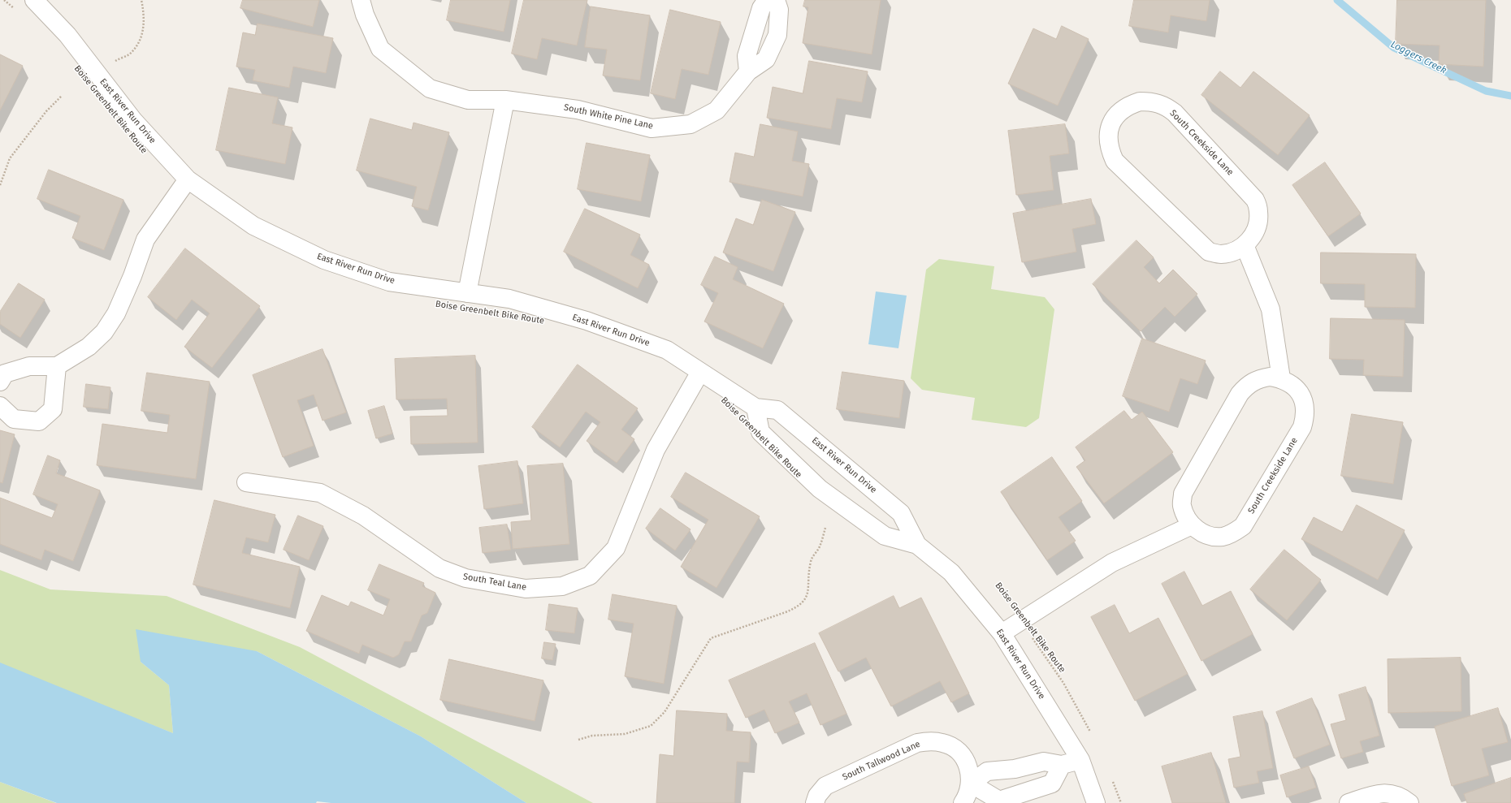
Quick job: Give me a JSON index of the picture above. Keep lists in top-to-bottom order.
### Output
{
  "streets": {
    "street": [
      "East River Run Drive",
      "South White Pine Lane",
      "South Creekside Lane",
      "South Teal Lane",
      "South Tallwood Lane"
    ],
    "path": ["Boise Greenbelt Bike Route"]
  },
  "crossings": [
    ["East River Run Drive", "South Teal Lane"]
  ],
  "water": ["Loggers Creek"]
}
